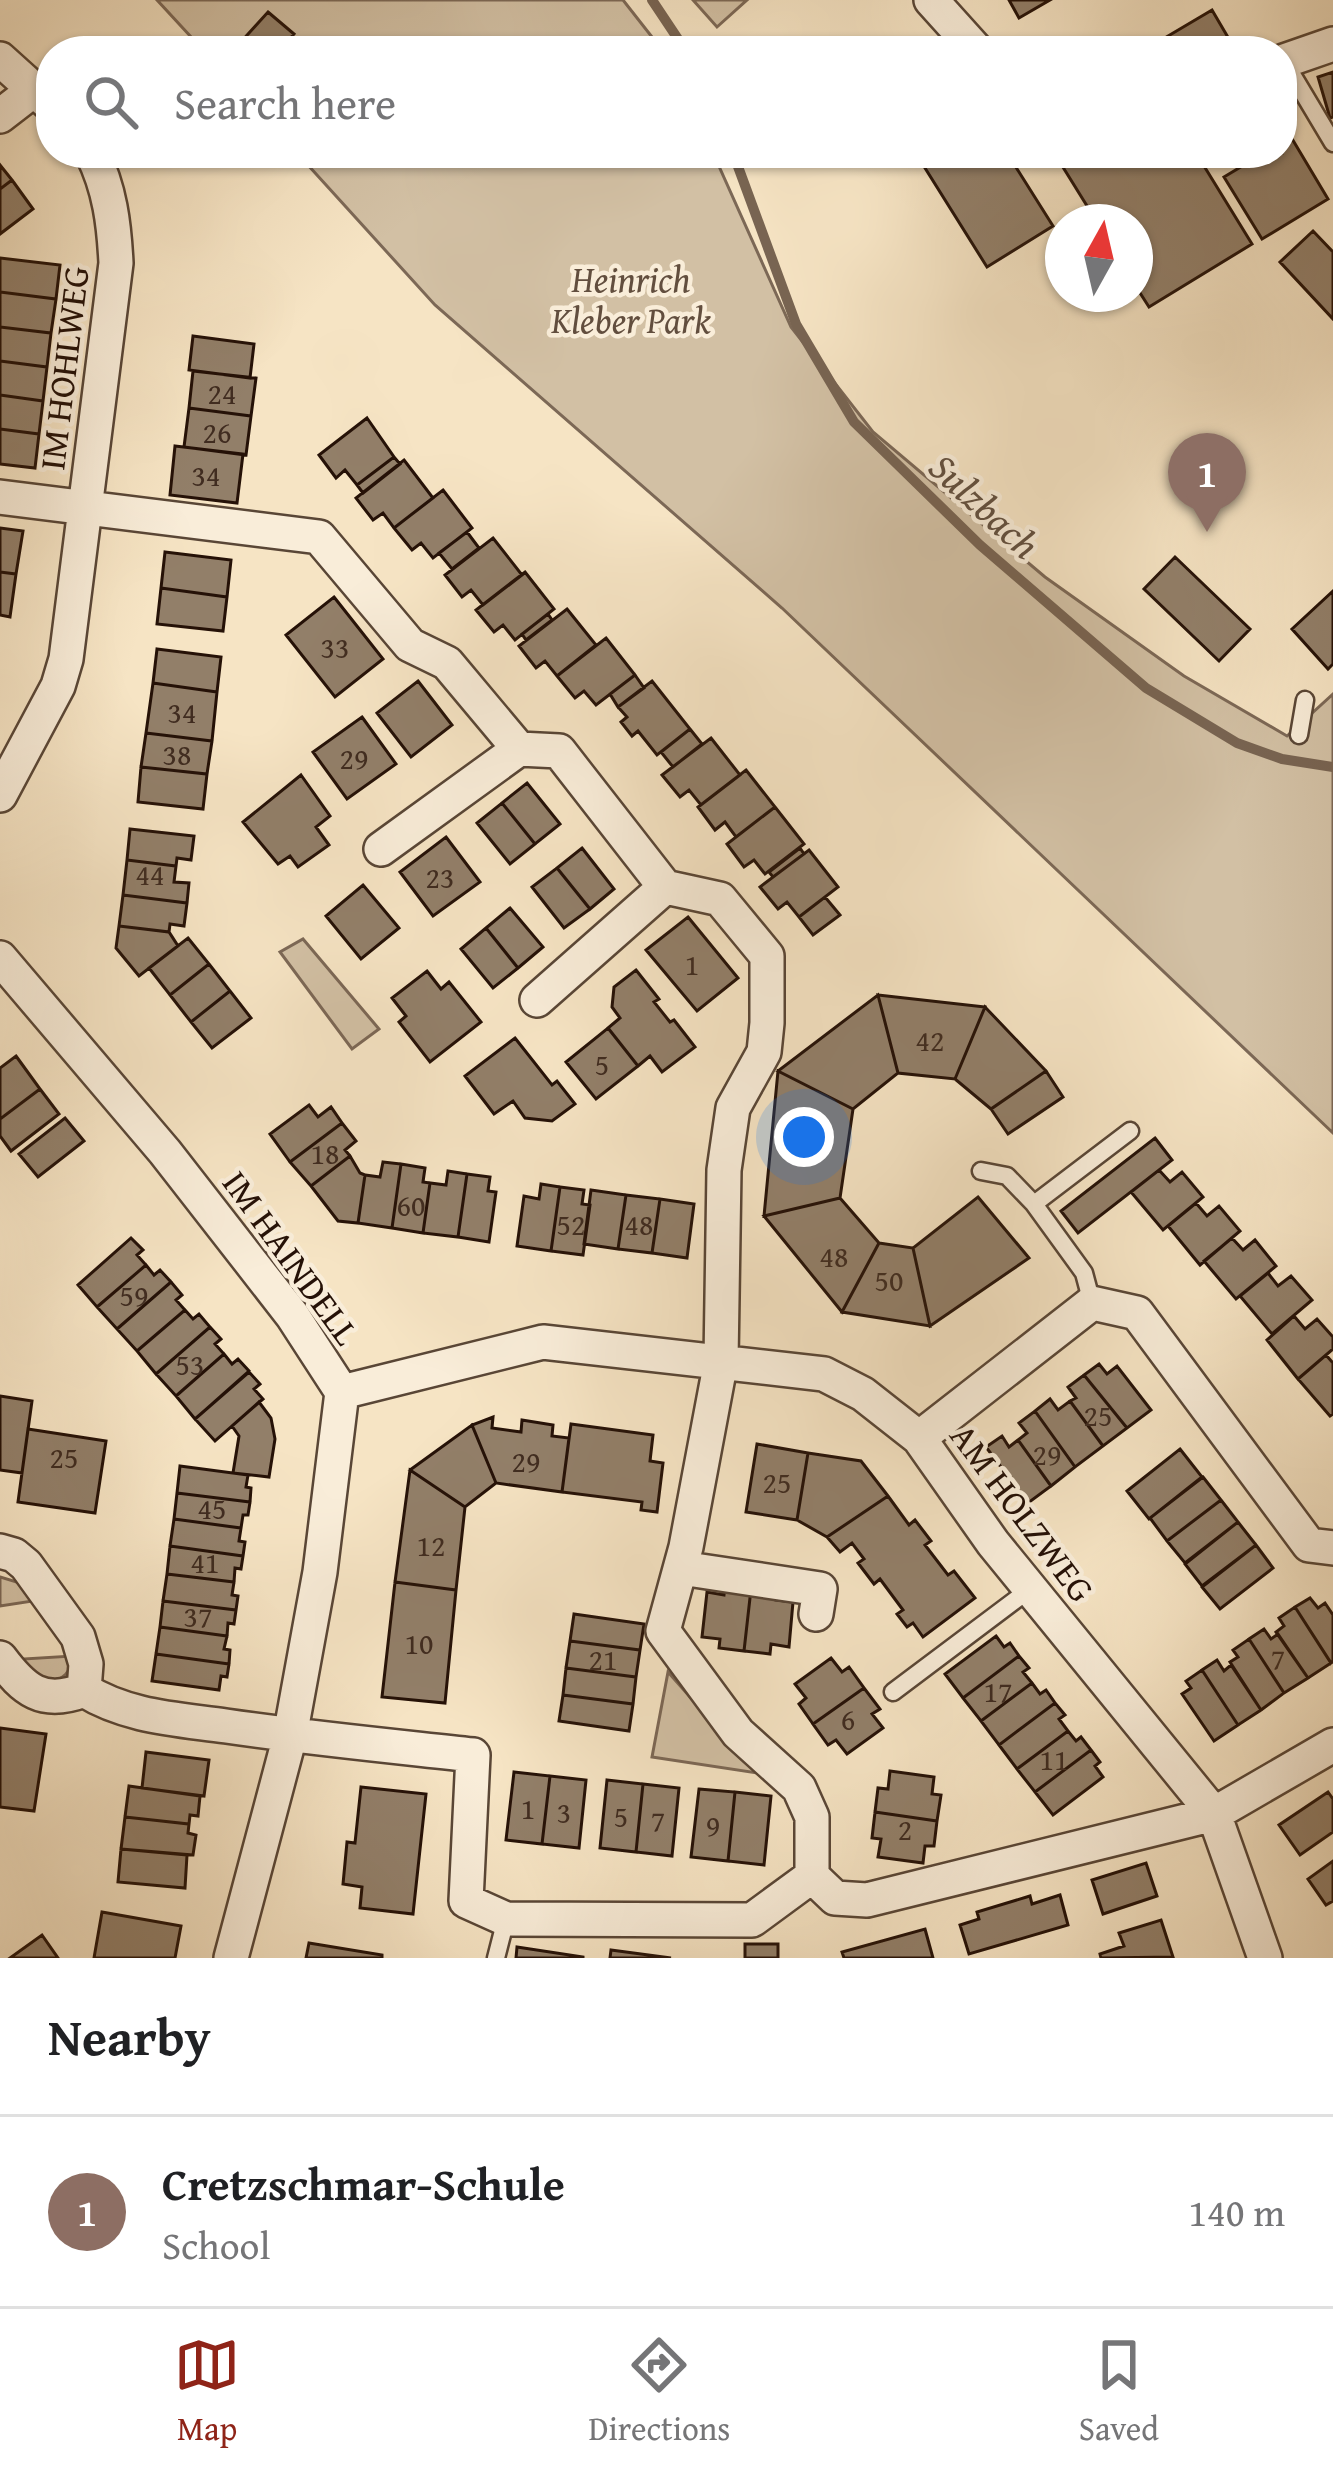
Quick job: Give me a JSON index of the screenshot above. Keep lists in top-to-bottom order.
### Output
{
  "streets": {
    "street": ["IM HOHLWEG", "IM HAINDELL", "AM HOLZWEG"]
  },
  "crossings": [
    ["IM HAINDELL", "AM HOLZWEG"]
  ],
  "water": ["Sulzbach"],
  "parks": ["Heinrich Kleber Park"],
  "house_numbers": [
    "24",
    "26",
    "34",
    "33",
    "34",
    "38",
    "29",
    "44",
    "23",
    "1",
    "42",
    "5",
    "18",
    "60",
    "52",
    "48",
    "48",
    "50",
    "59",
    "53",
    "25",
    "29",
    "25",
    "29",
    "25",
    "45",
    "12",
    "41",
    "37",
    "10",
    "7",
    "21",
    "17",
    "6",
    "11",
    "1",
    "3",
    "5",
    "7",
    "9",
    "2"
  ],
  "north": "top",
  "page": {
    "search": "Search here",
    "pins": "1",
    "heading": "Nearby",
    "list": [
      {
        "mark": "1",
        "name": "Cretzschmar-Schule",
        "note": "School",
        "value": "140 m"
      }
    ],
    "nav": ["Map", "Directions", "Saved"]
  }
}
